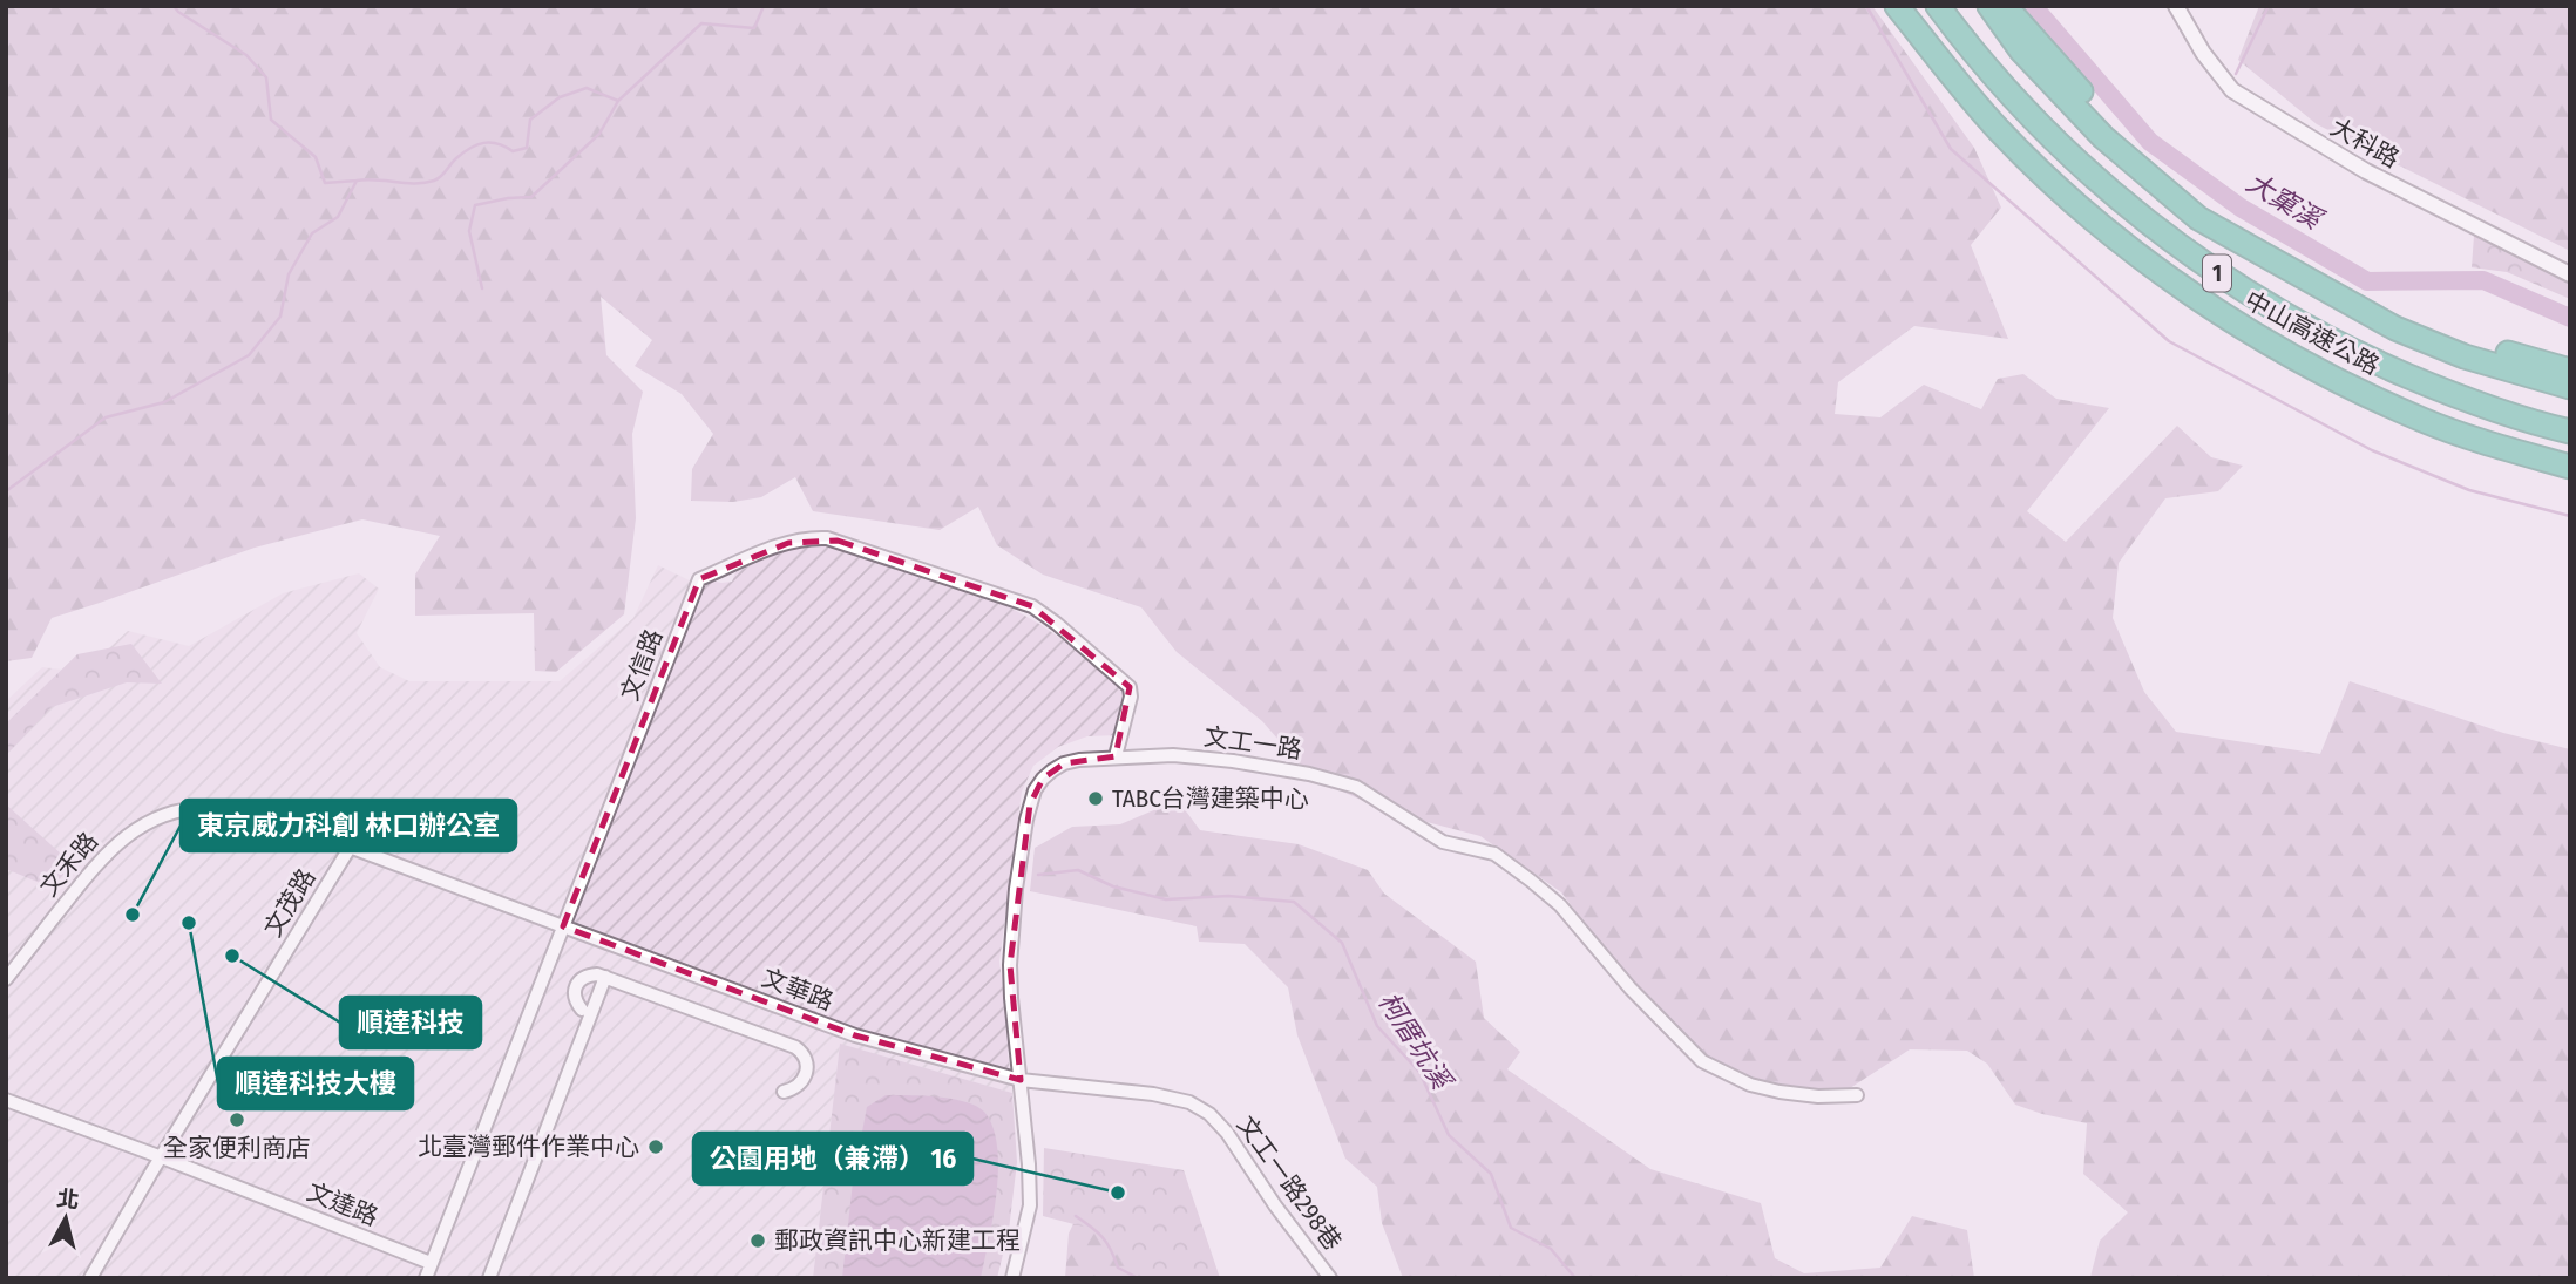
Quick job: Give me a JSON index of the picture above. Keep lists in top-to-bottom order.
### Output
{
  "streets": {
    "highway": ["1", "中山高速公路"],
    "street": [
      "大科路",
      "文信路",
      "文工一路",
      "文禾路",
      "文茂路",
      "文華路",
      "文工一路298巷",
      "文達路"
    ]
  },
  "crossings": [
    ["文信路", "文工一路"],
    ["文信路", "文禾路"],
    ["文信路", "文華路"],
    ["文信路", "文達路"],
    ["文工一路", "文華路"],
    ["文工一路", "文工一路298巷"],
    ["文禾路", "文茂路"],
    ["文禾路", "文華路"],
    ["文茂路", "文達路"],
    ["文華路", "文工一路298巷"]
  ],
  "water": ["大窠溪", "柯厝坑溪"],
  "places": [
    "TABC台灣建築中心",
    "東京威力科創 林口辦公室",
    "順達科技大樓",
    "順達科技",
    "全家便利商店",
    "北臺灣郵件作業中心",
    "公園用地（兼滯） 16",
    "郵政資訊中心新建工程"
  ],
  "north": "top"
}
